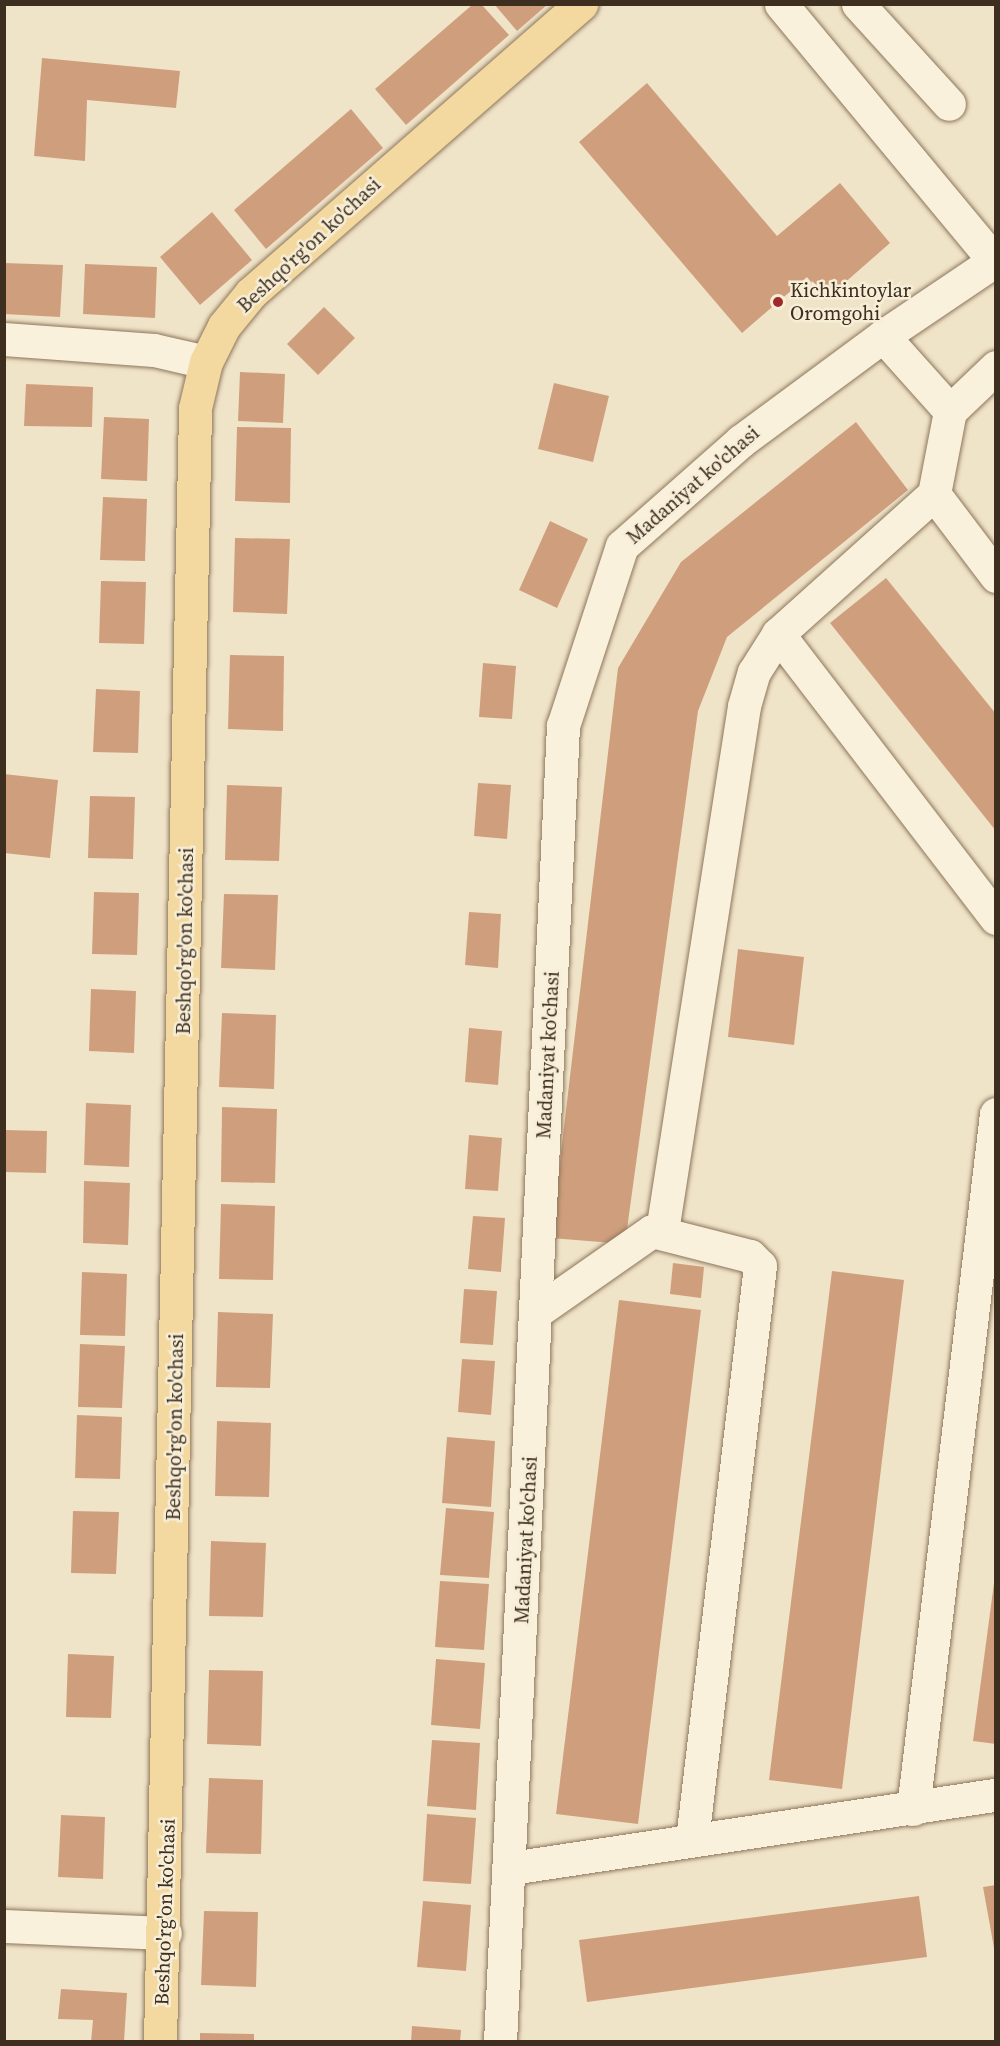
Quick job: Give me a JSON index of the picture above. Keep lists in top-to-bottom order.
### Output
{
  "streets": {
    "main road": ["Beshqo'rg'on ko'chasi"],
    "street": ["Madaniyat ko'chasi"]
  },
  "places": ["Kichkintoylar Oromgohi"]
}
